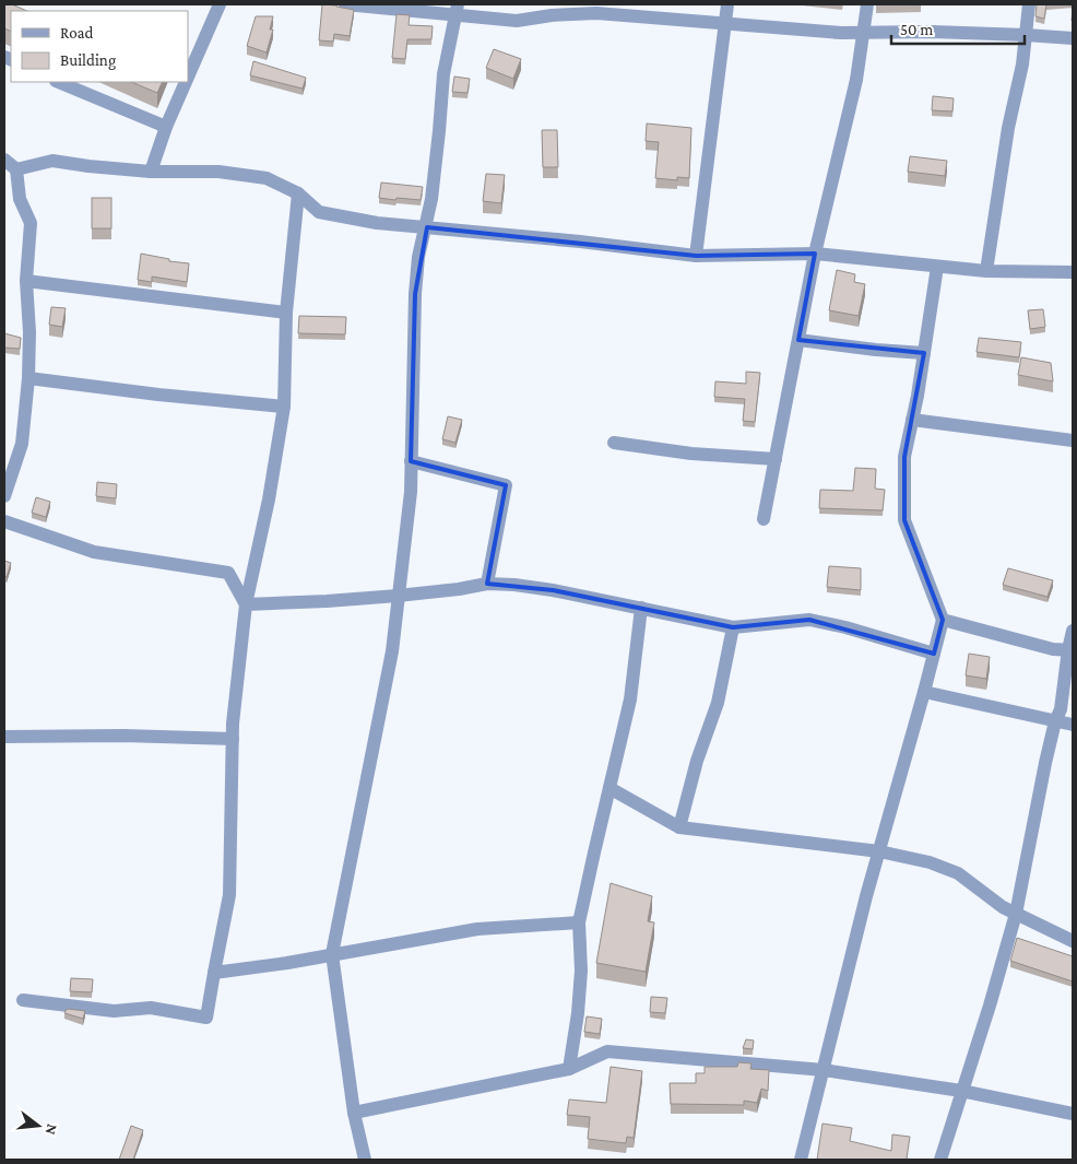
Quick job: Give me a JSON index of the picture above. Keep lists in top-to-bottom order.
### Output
{
  "legend": ["Road", "Building"],
  "scale_bar": "50 m",
  "north": "right"
}
